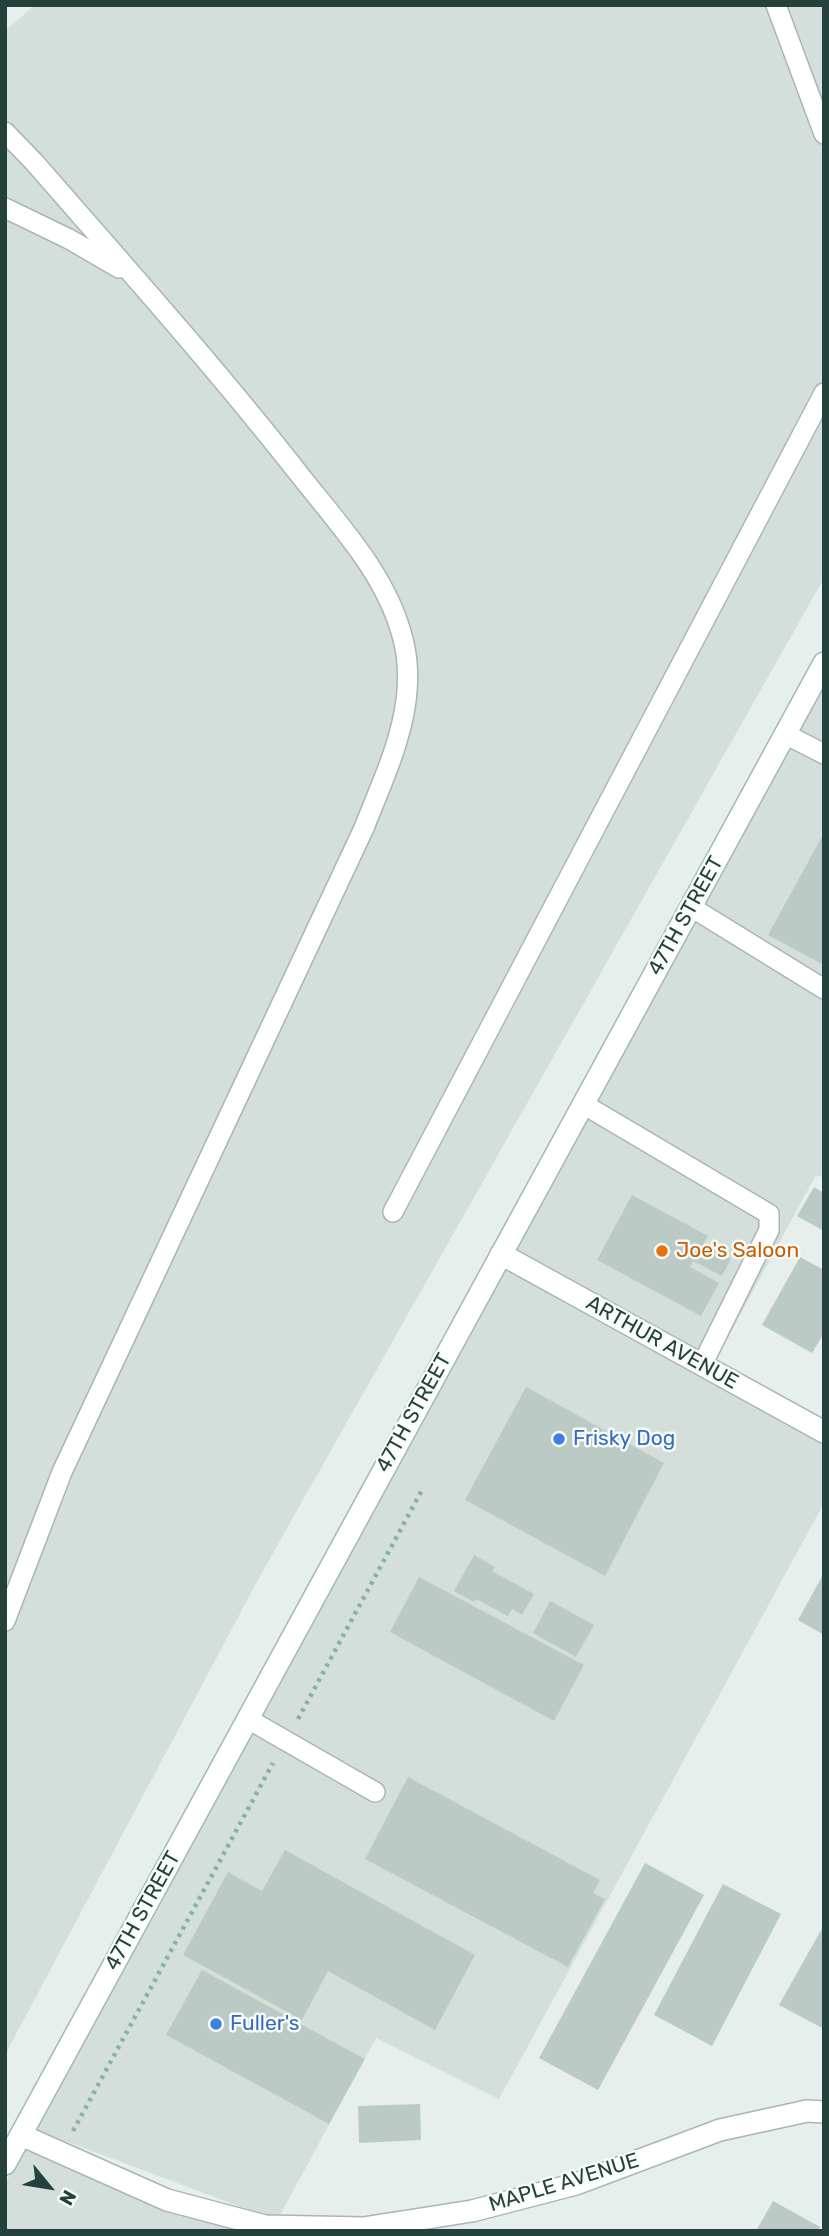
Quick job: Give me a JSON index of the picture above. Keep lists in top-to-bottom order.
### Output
{
  "streets": {
    "main road": ["47TH STREET", "ARTHUR AVENUE", "MAPLE AVENUE"]
  },
  "crossings": [
    ["47TH STREET", "ARTHUR AVENUE"],
    ["47TH STREET", "MAPLE AVENUE"]
  ],
  "places": ["Joe's Saloon", "Frisky Dog", "Fuller's"],
  "north": "bottom right"
}
